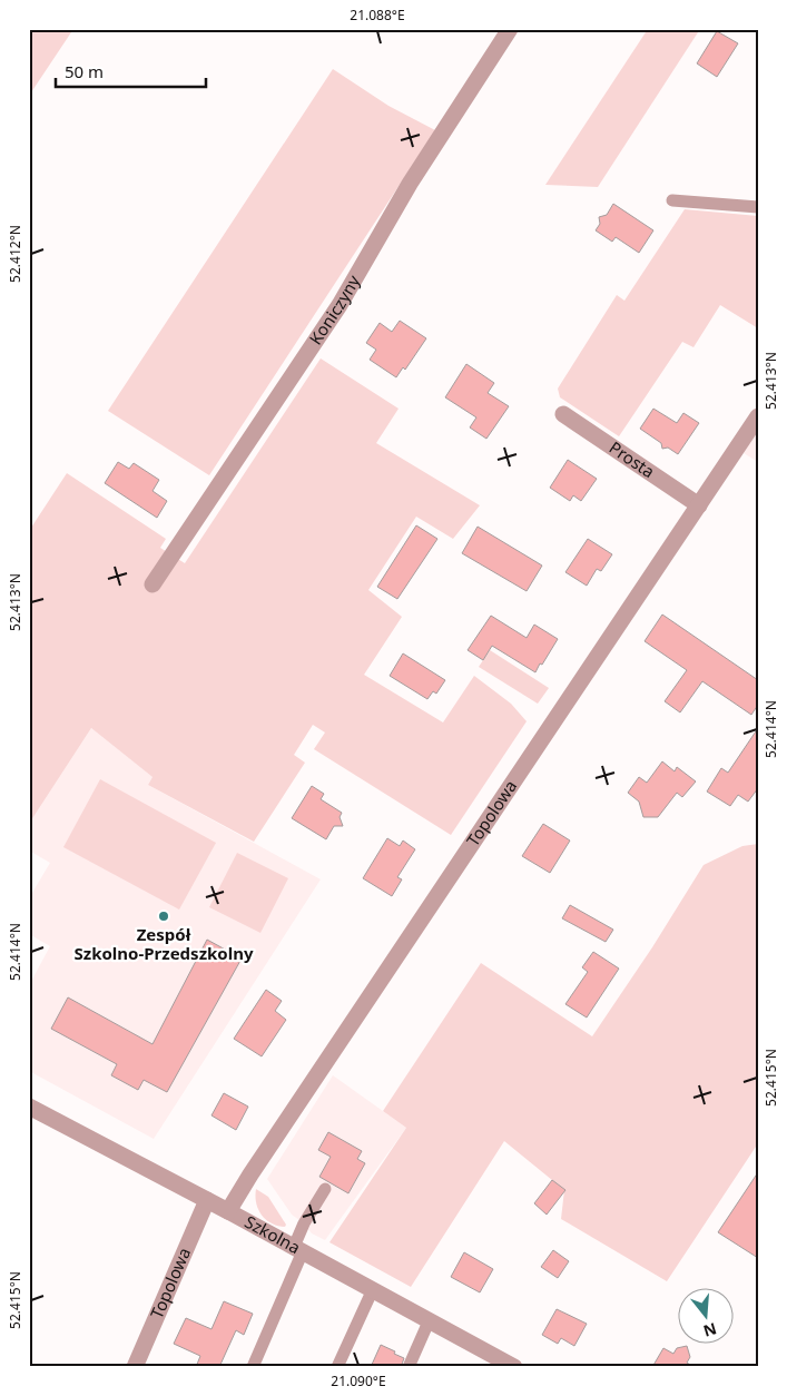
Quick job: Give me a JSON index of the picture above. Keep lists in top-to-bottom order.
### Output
{
  "streets": {
    "street": [
      "Koniczyny",
      "Prosta",
      "Topolowa",
      "Szkolna"
    ]
  },
  "crossings": [
    ["Prosta", "Topolowa"],
    ["Topolowa", "Szkolna"]
  ],
  "places": ["Zespół Szkolno-Przedszkolny"],
  "scale_bar": "50 m",
  "north": "bottom",
  "coordinates": [
    "21.088°E",
    "52.412°N",
    "52.413°N",
    "52.414°N",
    "52.415°N",
    "21.090°E"
  ]
}
